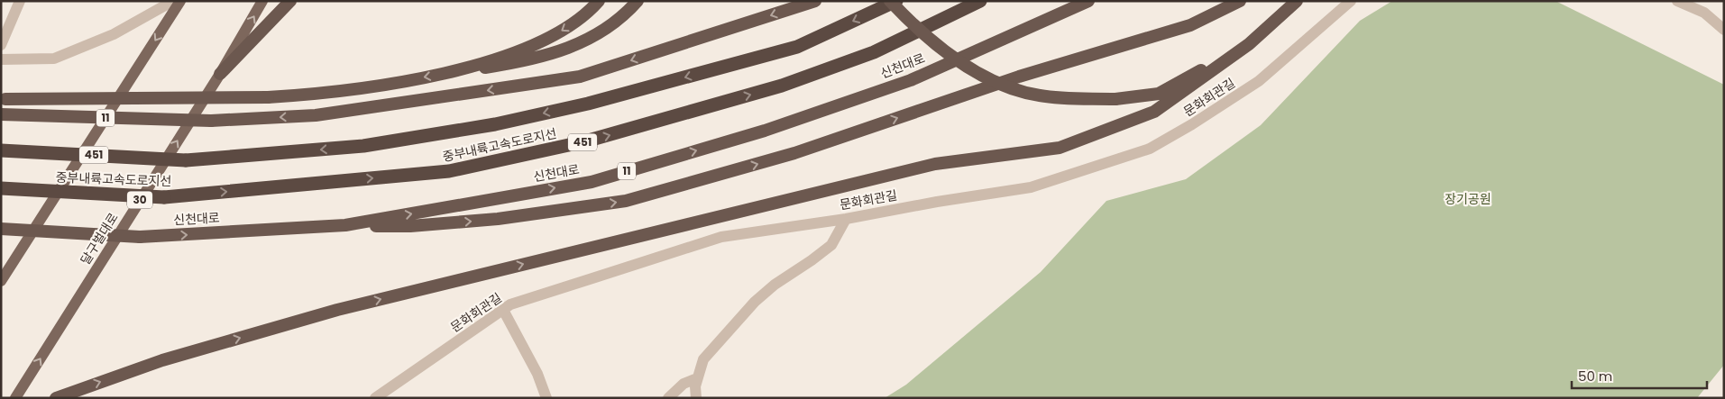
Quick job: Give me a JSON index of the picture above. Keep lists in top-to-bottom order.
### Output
{
  "streets": {
    "highway": [
      "신천대로",
      "11",
      "451",
      "중부내륙고속도로지선"
    ],
    "main road": ["30", "달구벌대로"],
    "street": ["문화회관길"]
  },
  "parks": ["장기공원"],
  "scale_bar": "50 m"
}
